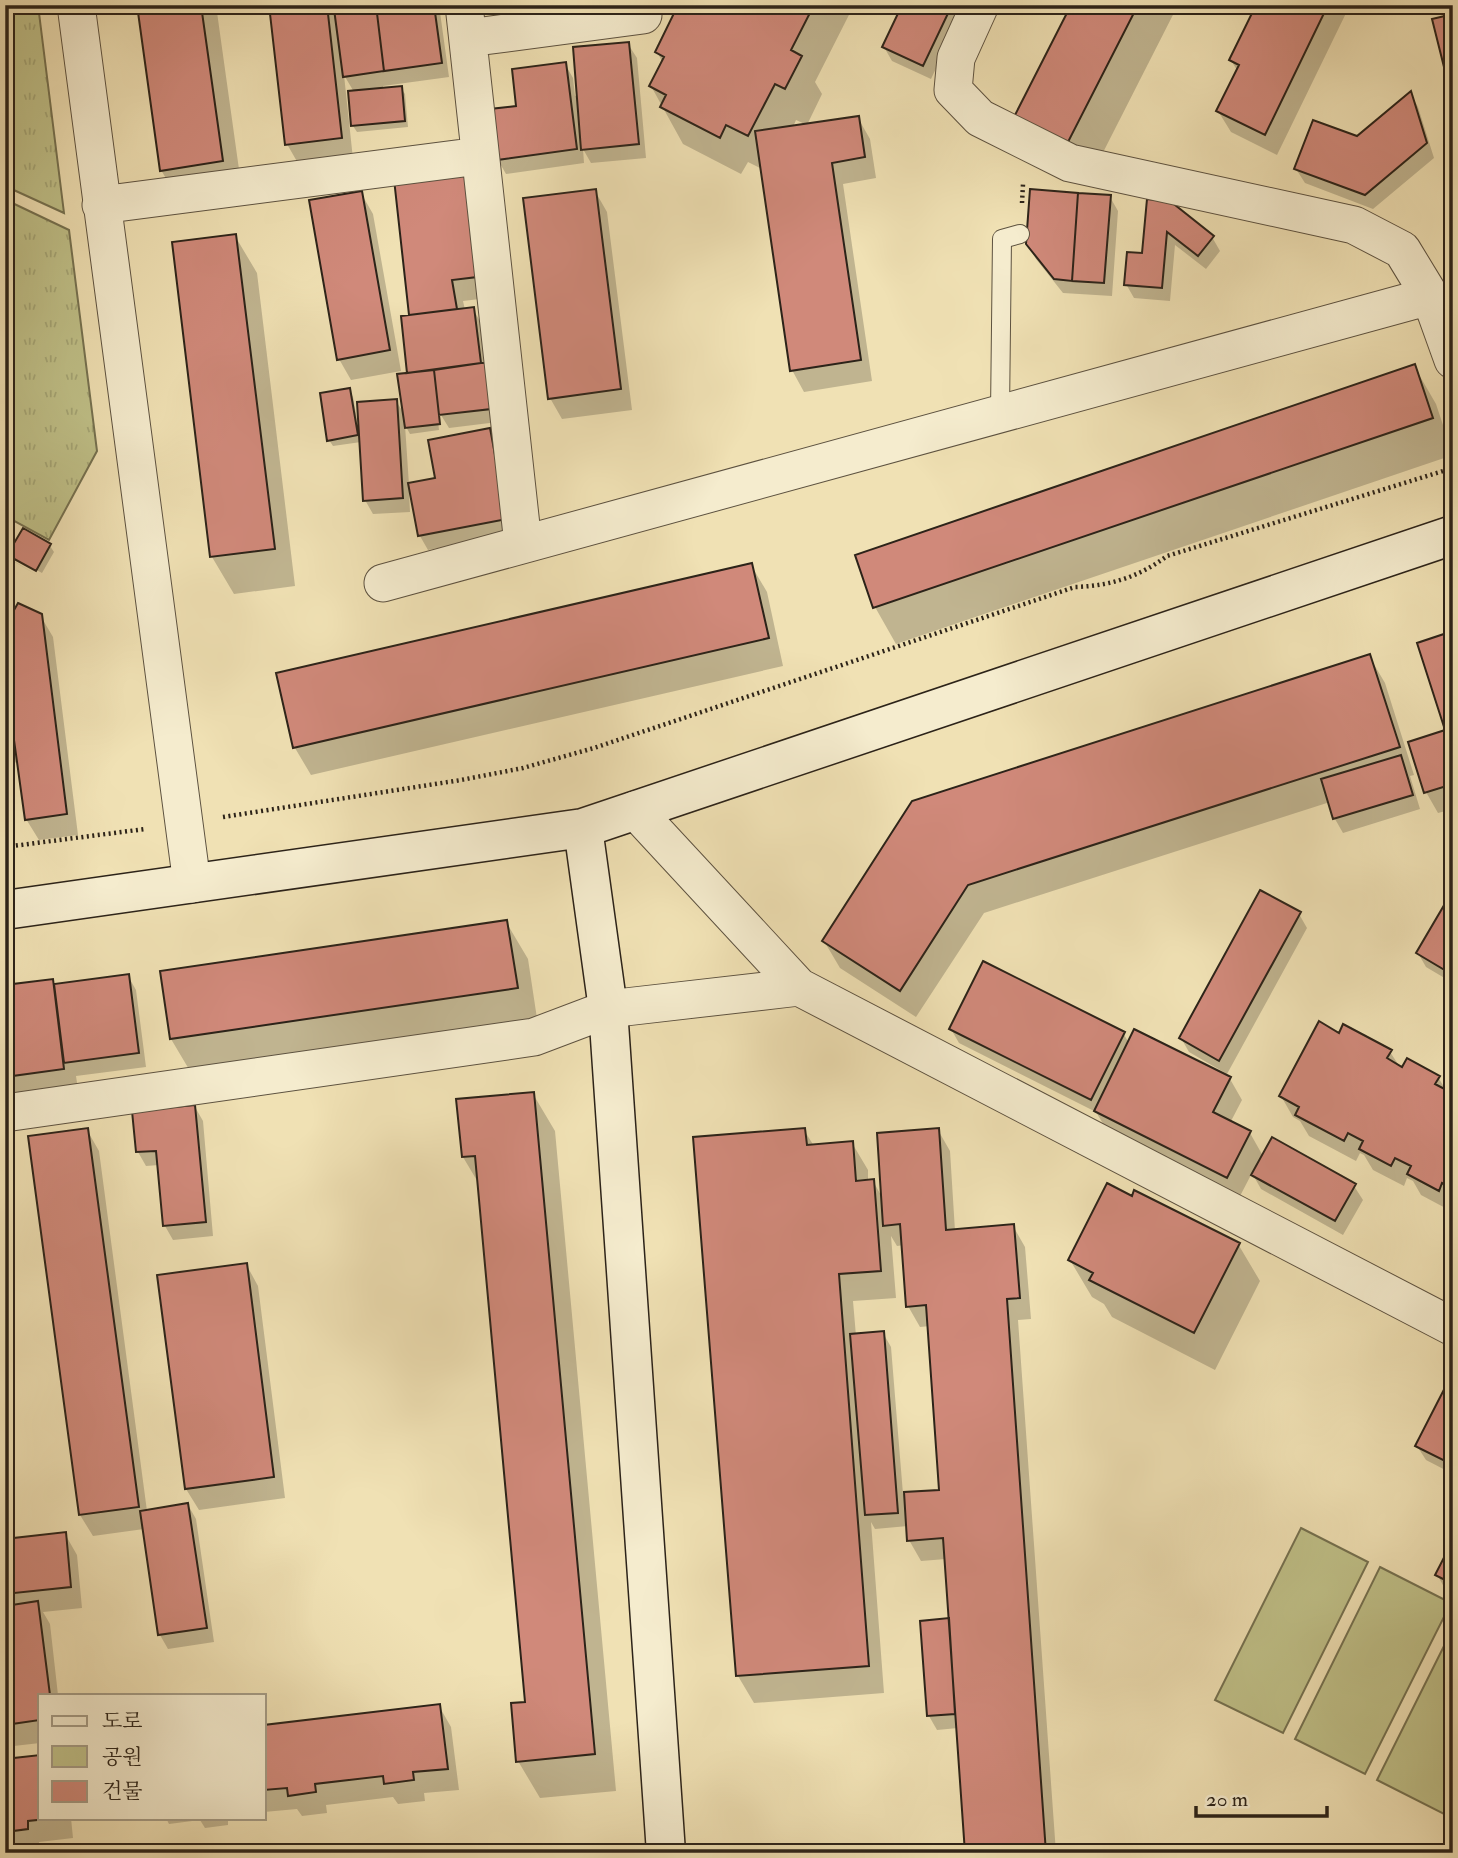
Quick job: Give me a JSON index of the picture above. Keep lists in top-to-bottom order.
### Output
{
  "legend": ["도로", "공원", "건물"],
  "scale_bar": "20 m"
}
